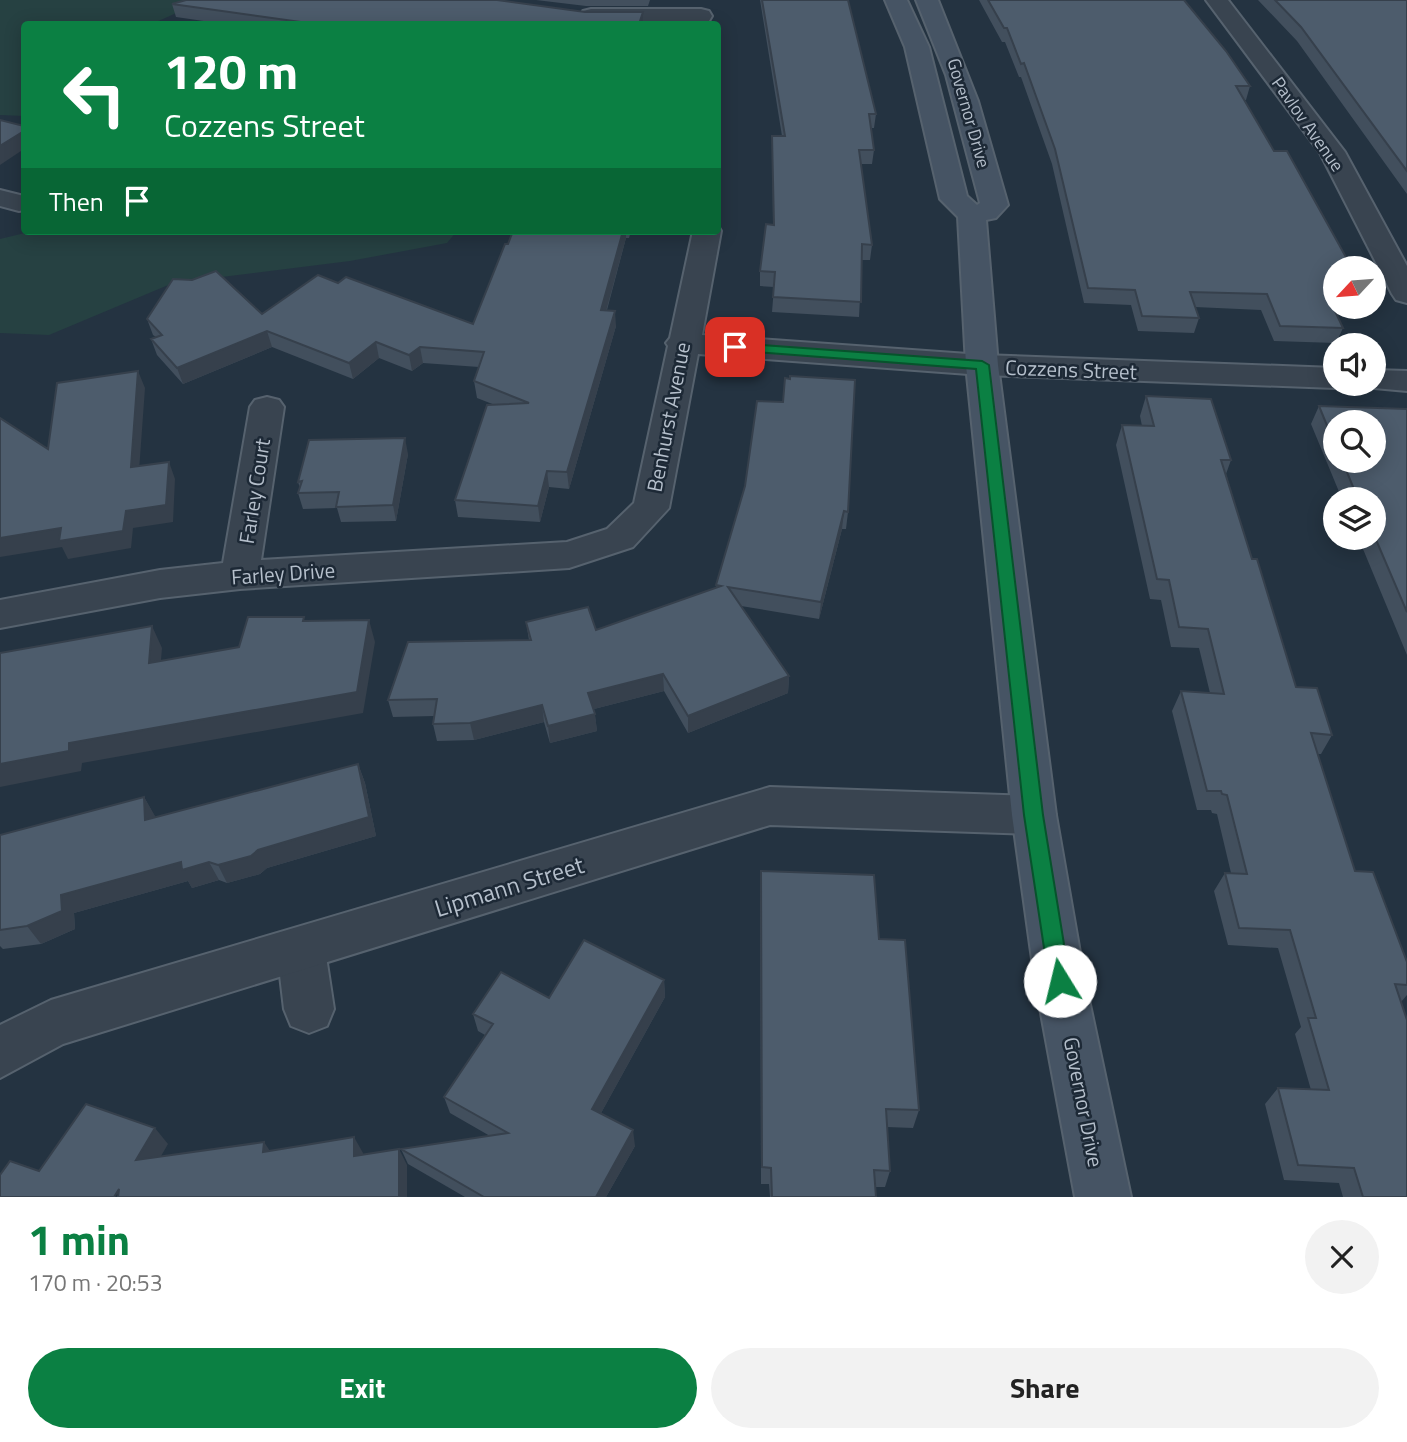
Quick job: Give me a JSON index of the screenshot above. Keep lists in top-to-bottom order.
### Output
{
  "streets": {
    "main road": ["Governor Drive"],
    "street": [
      "Pavlov Avenue",
      "Cozzens Street",
      "Benhurst Avenue",
      "Farley Court",
      "Farley Drive",
      "Lipmann Street"
    ]
  },
  "crossings": [
    ["Governor Drive", "Cozzens Street"],
    ["Governor Drive", "Lipmann Street"],
    ["Cozzens Street", "Benhurst Avenue"],
    ["Benhurst Avenue", "Farley Drive"],
    ["Farley Court", "Farley Drive"]
  ],
  "north": "bottom left",
  "page": {
    "turn": ["120 m", "Cozzens Street"],
    "then": "Then",
    "heading": ["1 min", "170 m · 20:53"],
    "buttons": ["Exit", "Share"]
  }
}
